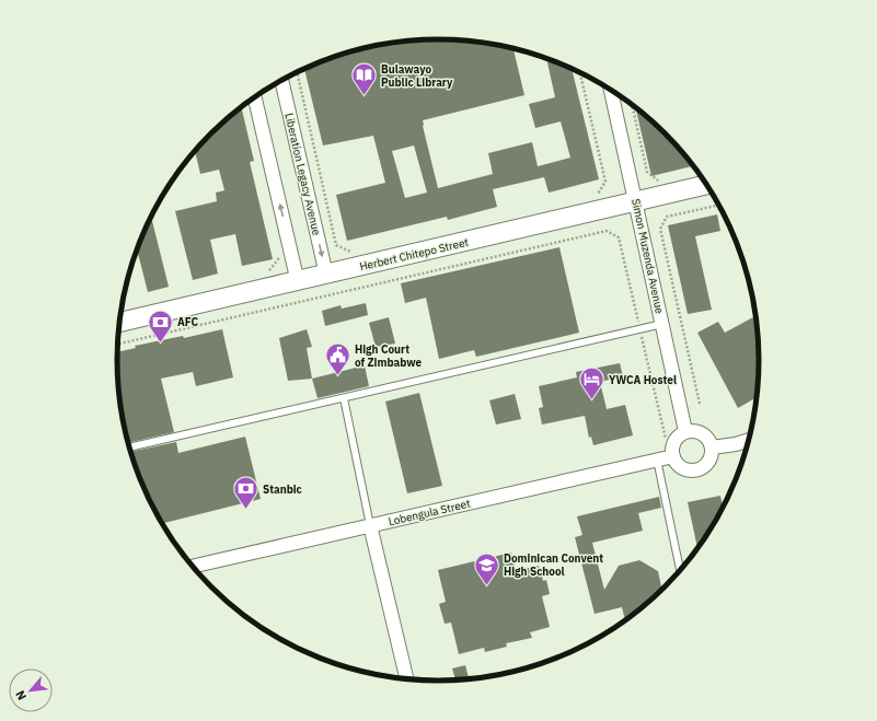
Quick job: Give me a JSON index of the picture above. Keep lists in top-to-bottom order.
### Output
{
  "streets": {
    "street": [
      "Liberation Legacy Avenue",
      "Herbert Chitepo Street",
      "Simon Muzenda Avenue",
      "Lobengula Street"
    ]
  },
  "crossings": [
    ["Liberation Legacy Avenue", "Herbert Chitepo Street"],
    ["Herbert Chitepo Street", "Simon Muzenda Avenue"],
    ["Simon Muzenda Avenue", "Lobengula Street"]
  ],
  "places": {
    "library": ["Bulawayo Public Library"],
    "bank": ["AFC", "Stanbic"],
    "public building": ["High Court of Zimbabwe"],
    "hotel": ["YWCA Hostel"],
    "school or university": ["Dominican Convent High School"]
  },
  "north": "bottom left"
}
